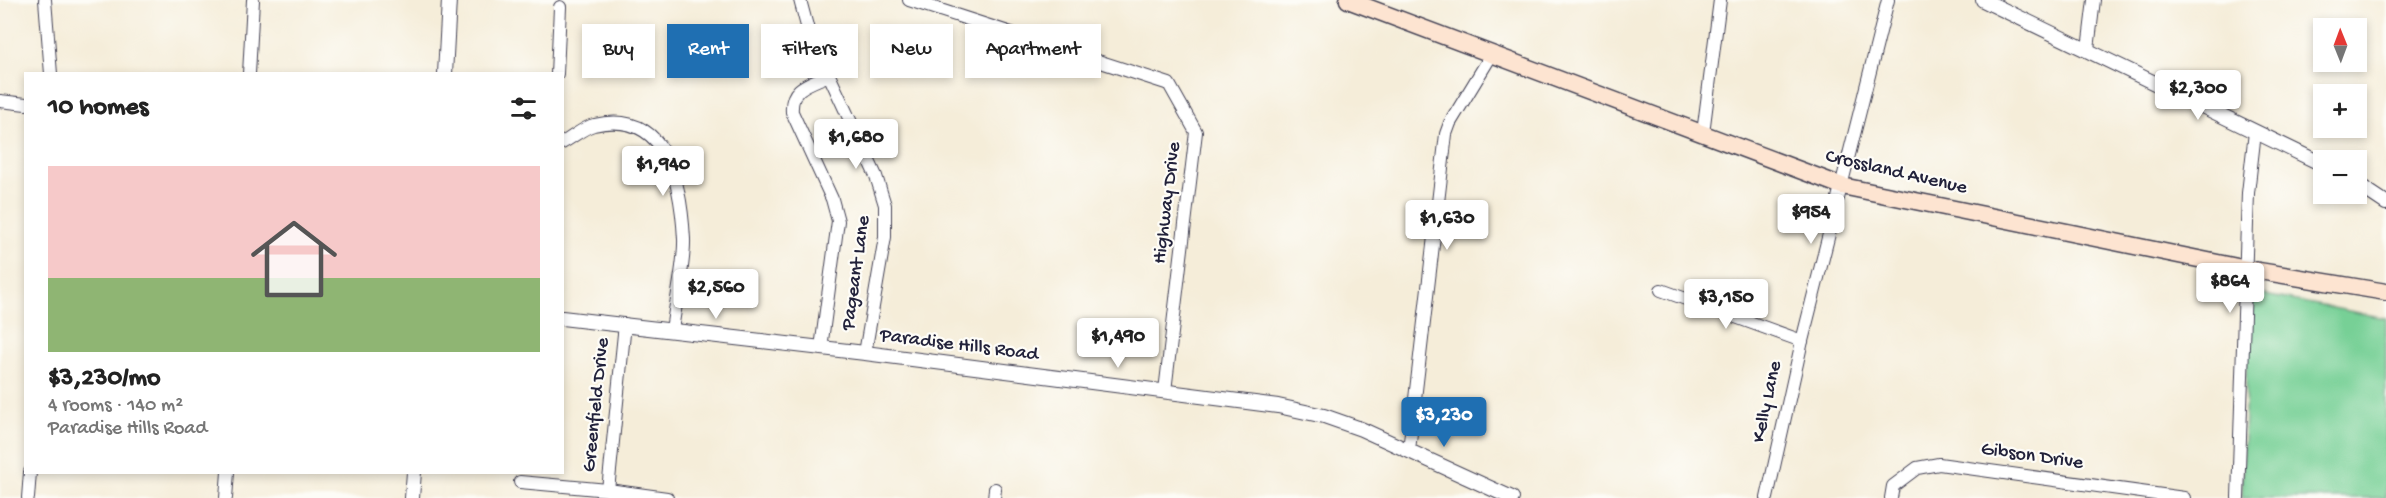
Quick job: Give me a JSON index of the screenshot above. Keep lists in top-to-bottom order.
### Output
{
  "streets": {
    "main road": ["Crossland Avenue"],
    "street": [
      "Highway Drive",
      "Pageant Lane",
      "Paradise Hills Road",
      "Kelly Lane",
      "Greenfield Drive",
      "Gibson Drive"
    ]
  },
  "crossings": [
    ["Crossland Avenue", "Kelly Lane"],
    ["Highway Drive", "Paradise Hills Road"],
    ["Pageant Lane", "Paradise Hills Road"],
    ["Paradise Hills Road", "Greenfield Drive"]
  ],
  "north": "top",
  "page": {
    "map_buttons": ["+", "−"],
    "chip": [
      "Buy",
      "Rent",
      "Filters",
      "New",
      "Apartment"
    ],
    "price": [
      "$2,300",
      "$1,680",
      "$1,940",
      "$954",
      "$1,630",
      "$864",
      "$2,560",
      "$3,150",
      "$1,490",
      "$3,230"
    ],
    "heading": "10 homes",
    "list": [
      {
        "name": "$3,230/mo",
        "note": "4 rooms · 140 m² · Paradise Hills Road"
      }
    ]
  }
}
